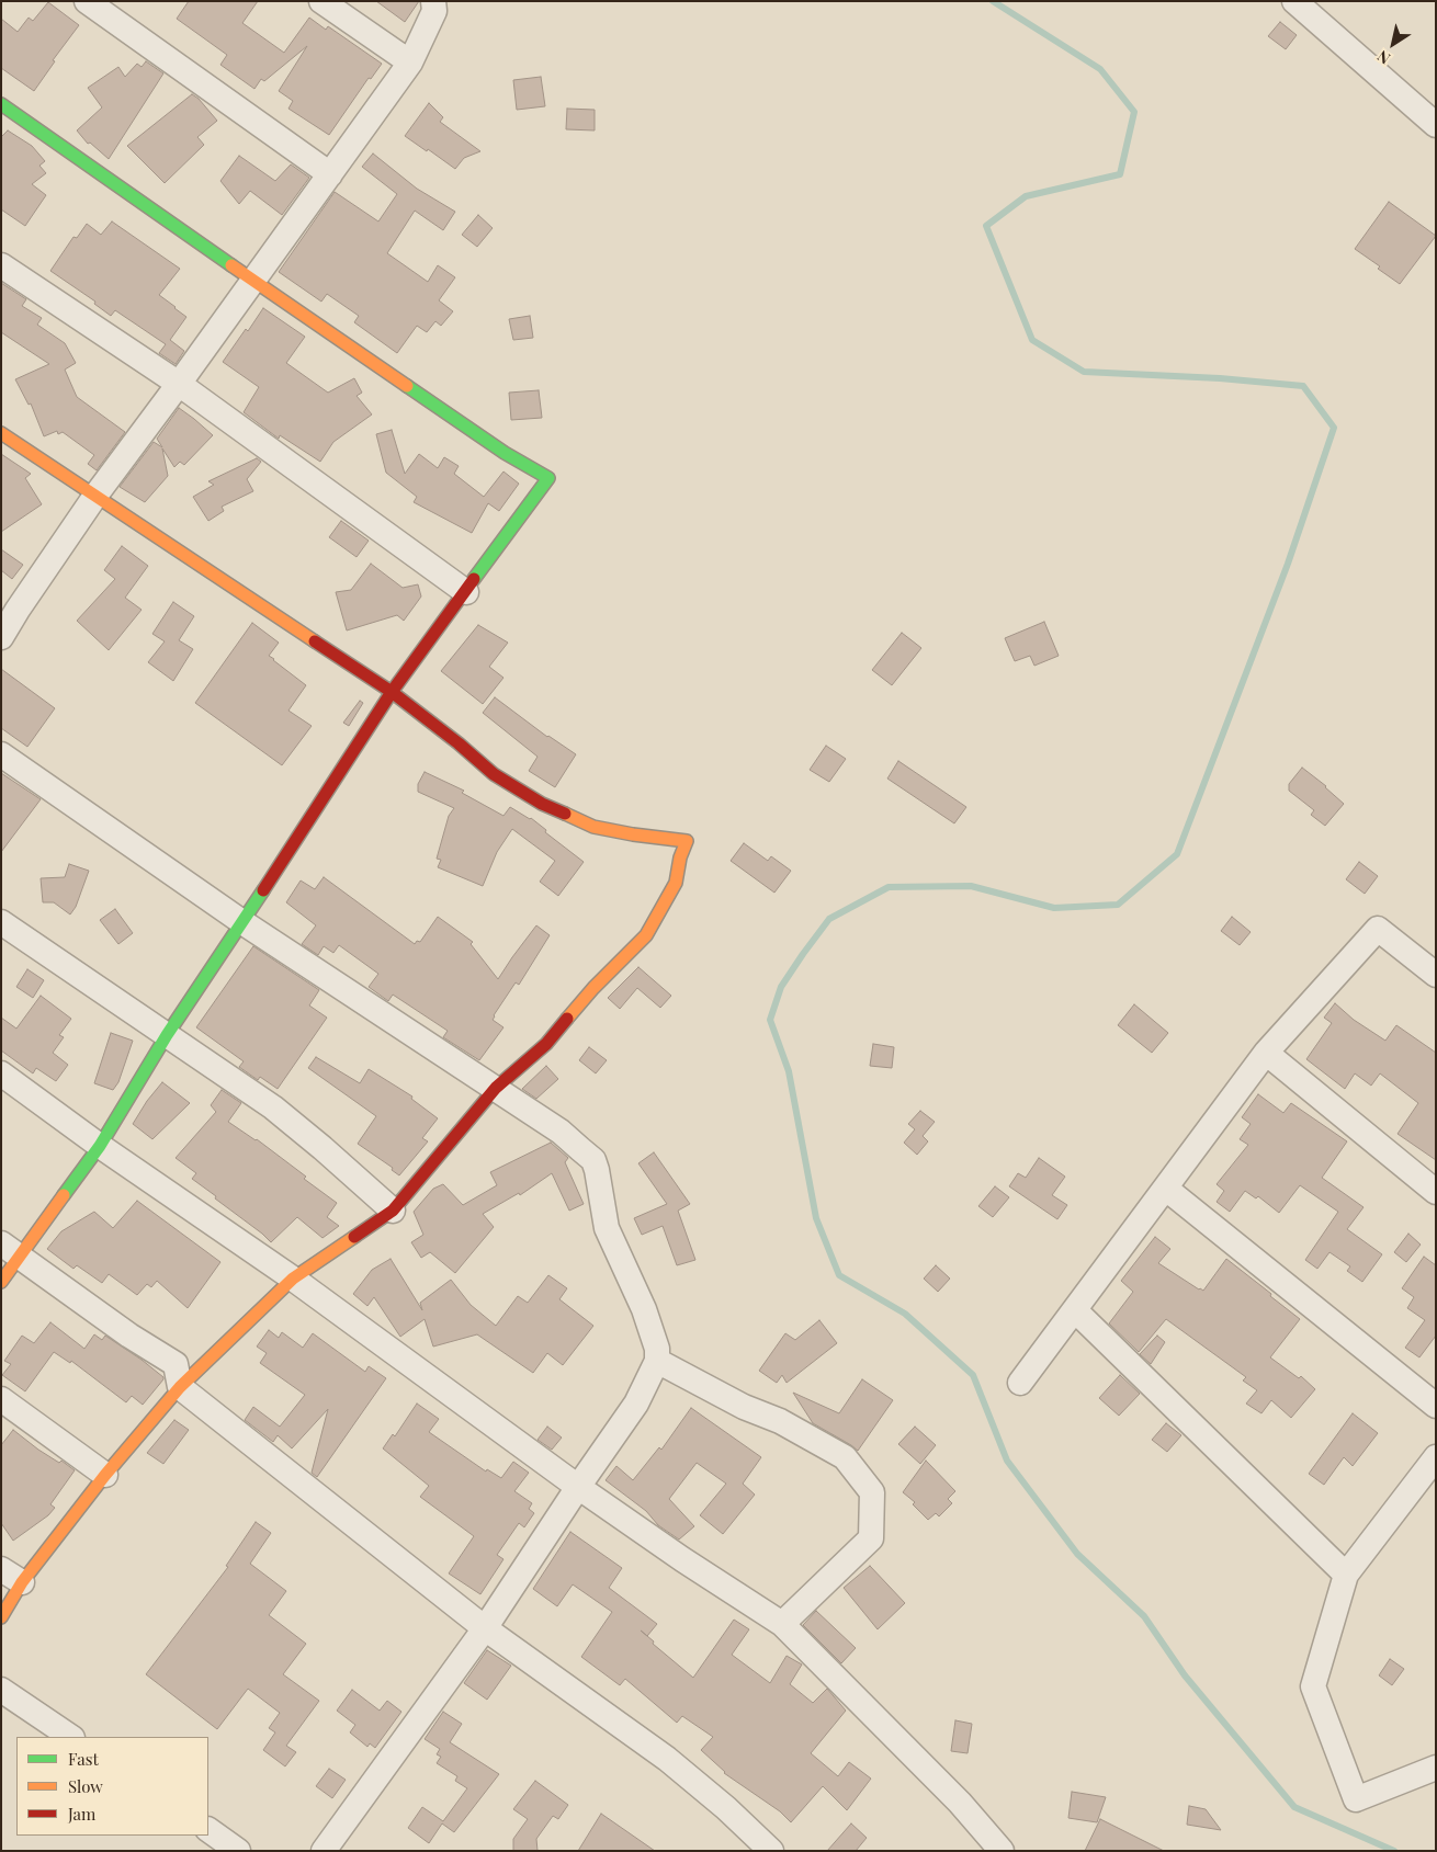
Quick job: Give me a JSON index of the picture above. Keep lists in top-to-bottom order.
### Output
{
  "legend": ["Fast", "Slow", "Jam"],
  "north": "bottom left"
}
